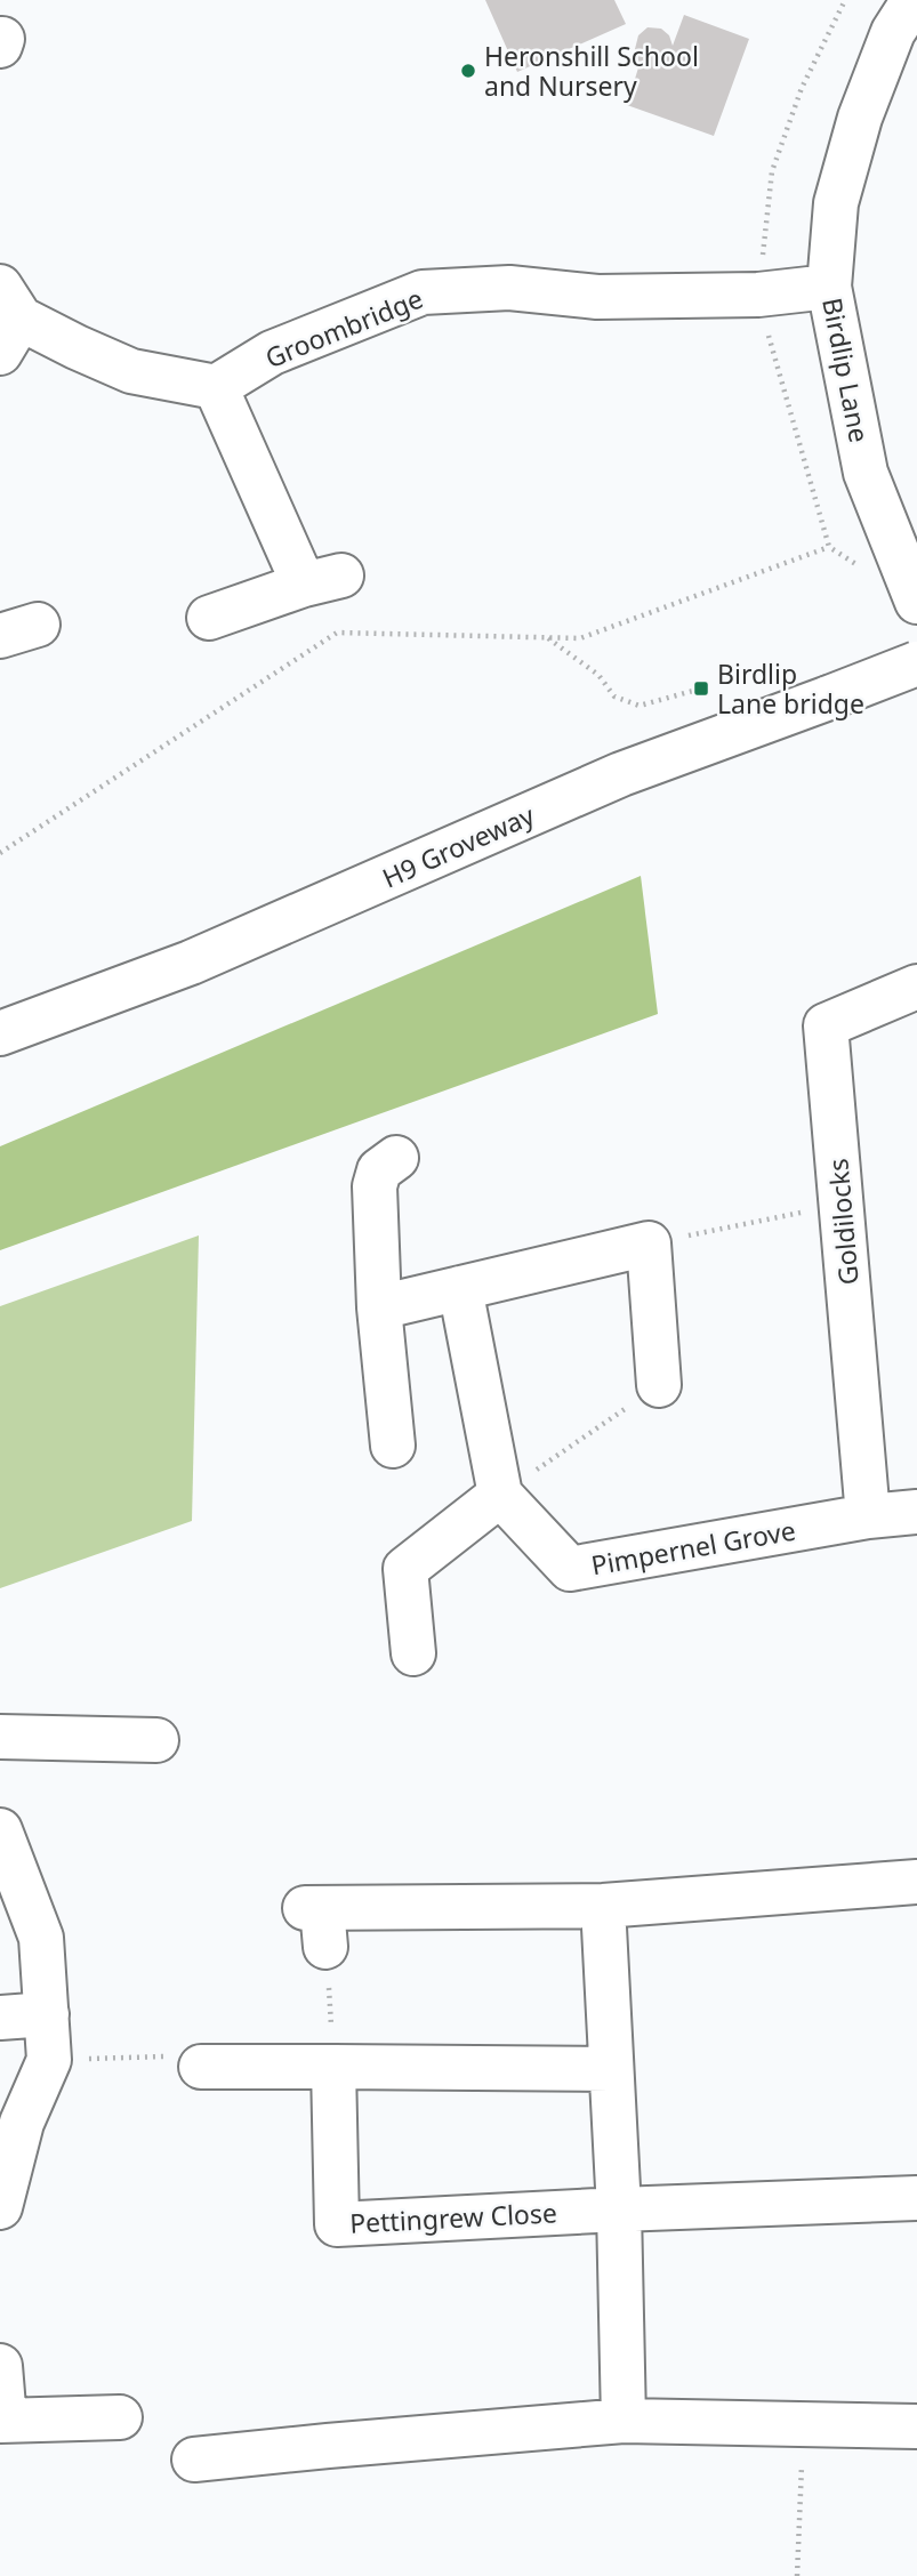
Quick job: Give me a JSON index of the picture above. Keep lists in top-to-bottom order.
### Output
{
  "streets": {
    "street": [
      "Groombridge",
      "Birdlip Lane",
      "H9 Groveway",
      "Goldilocks",
      "Pimpernel Grove",
      "Pettingrew Close"
    ]
  },
  "crossings": [
    ["Groombridge", "Birdlip Lane"],
    ["Goldilocks", "Pimpernel Grove"]
  ],
  "places": {
    "other": ["Heronshill School and Nursery"],
    "transit": ["Birdlip Lane bridge"]
  }
}
